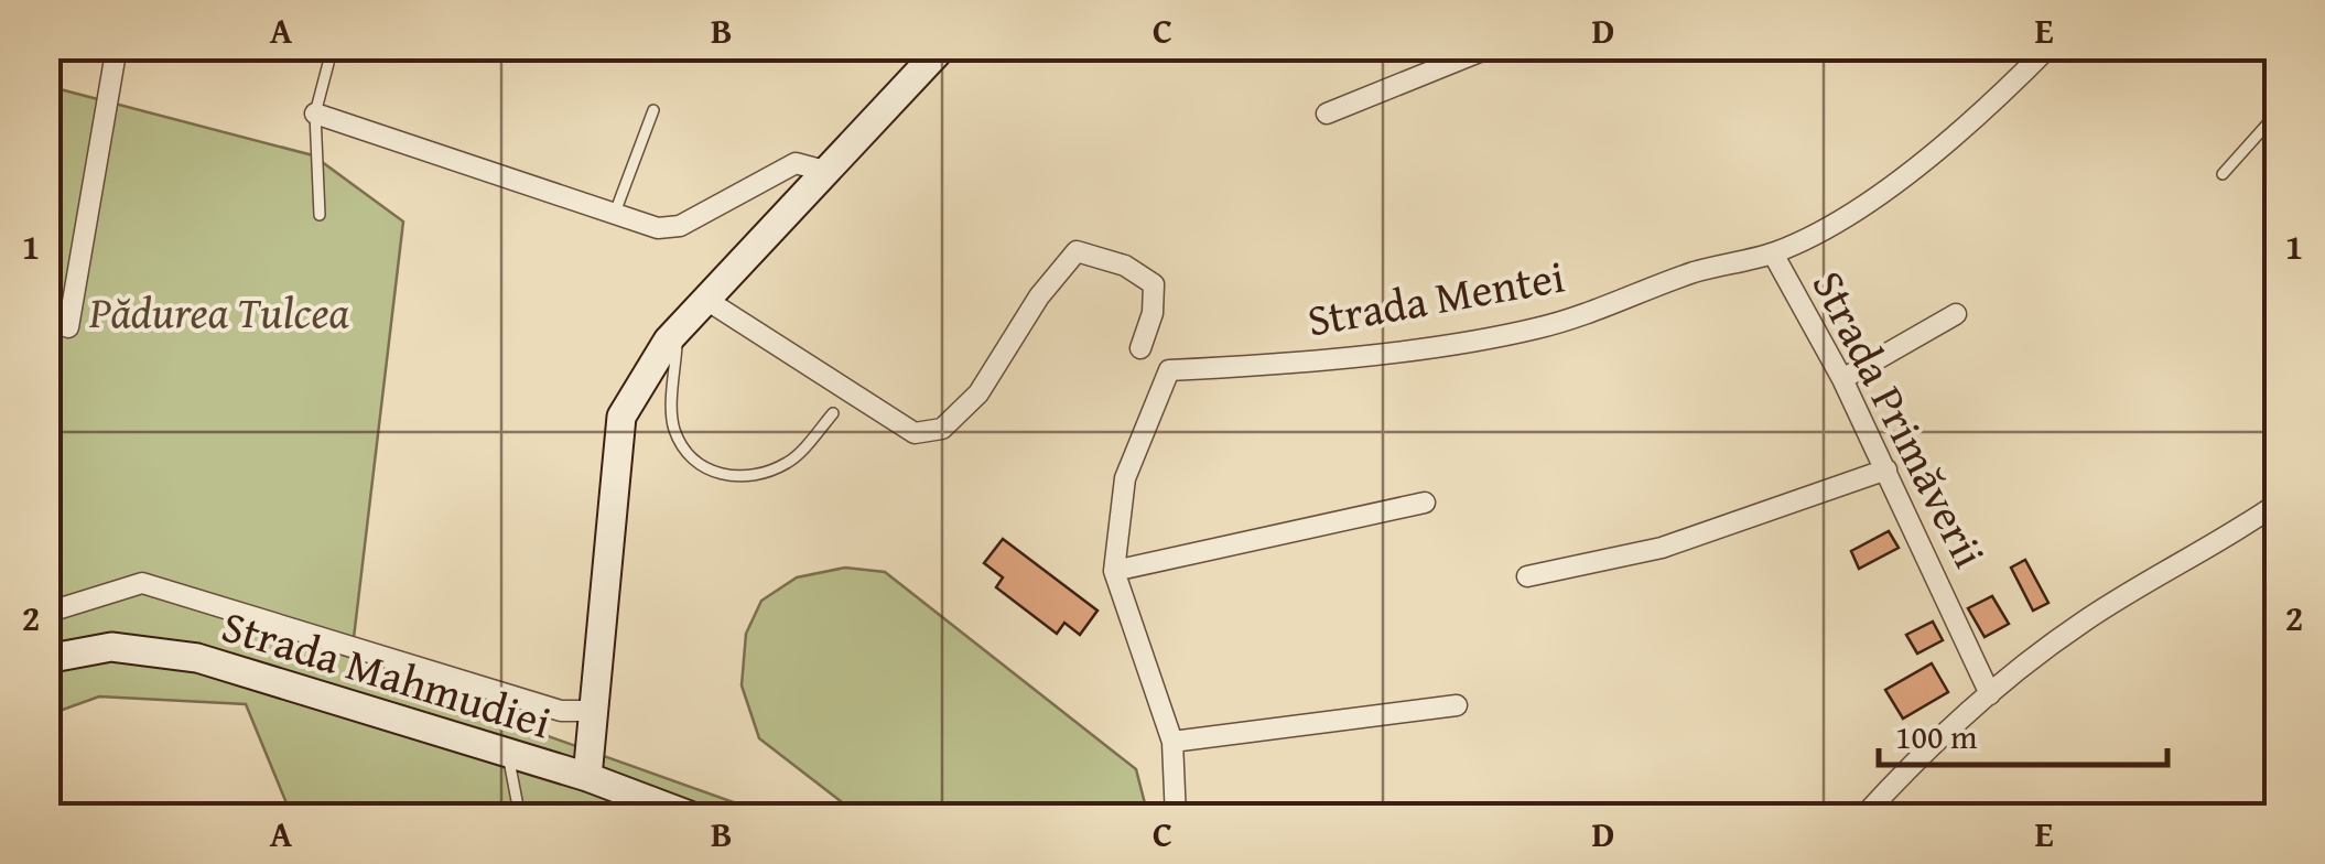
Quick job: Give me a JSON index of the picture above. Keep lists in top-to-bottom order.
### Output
{
  "streets": {
    "main road": ["Strada Mahmudiei"],
    "street": ["Strada Mentei", "Strada Primăverii"]
  },
  "crossings": [
    ["Strada Mentei", "Strada Primăverii"]
  ],
  "parks": ["Pădurea Tulcea"],
  "scale_bar": "100 m",
  "grid": {
    "columns": [
      "A",
      "B",
      "C",
      "D",
      "E"
    ],
    "rows": ["1", "2"]
  }
}
